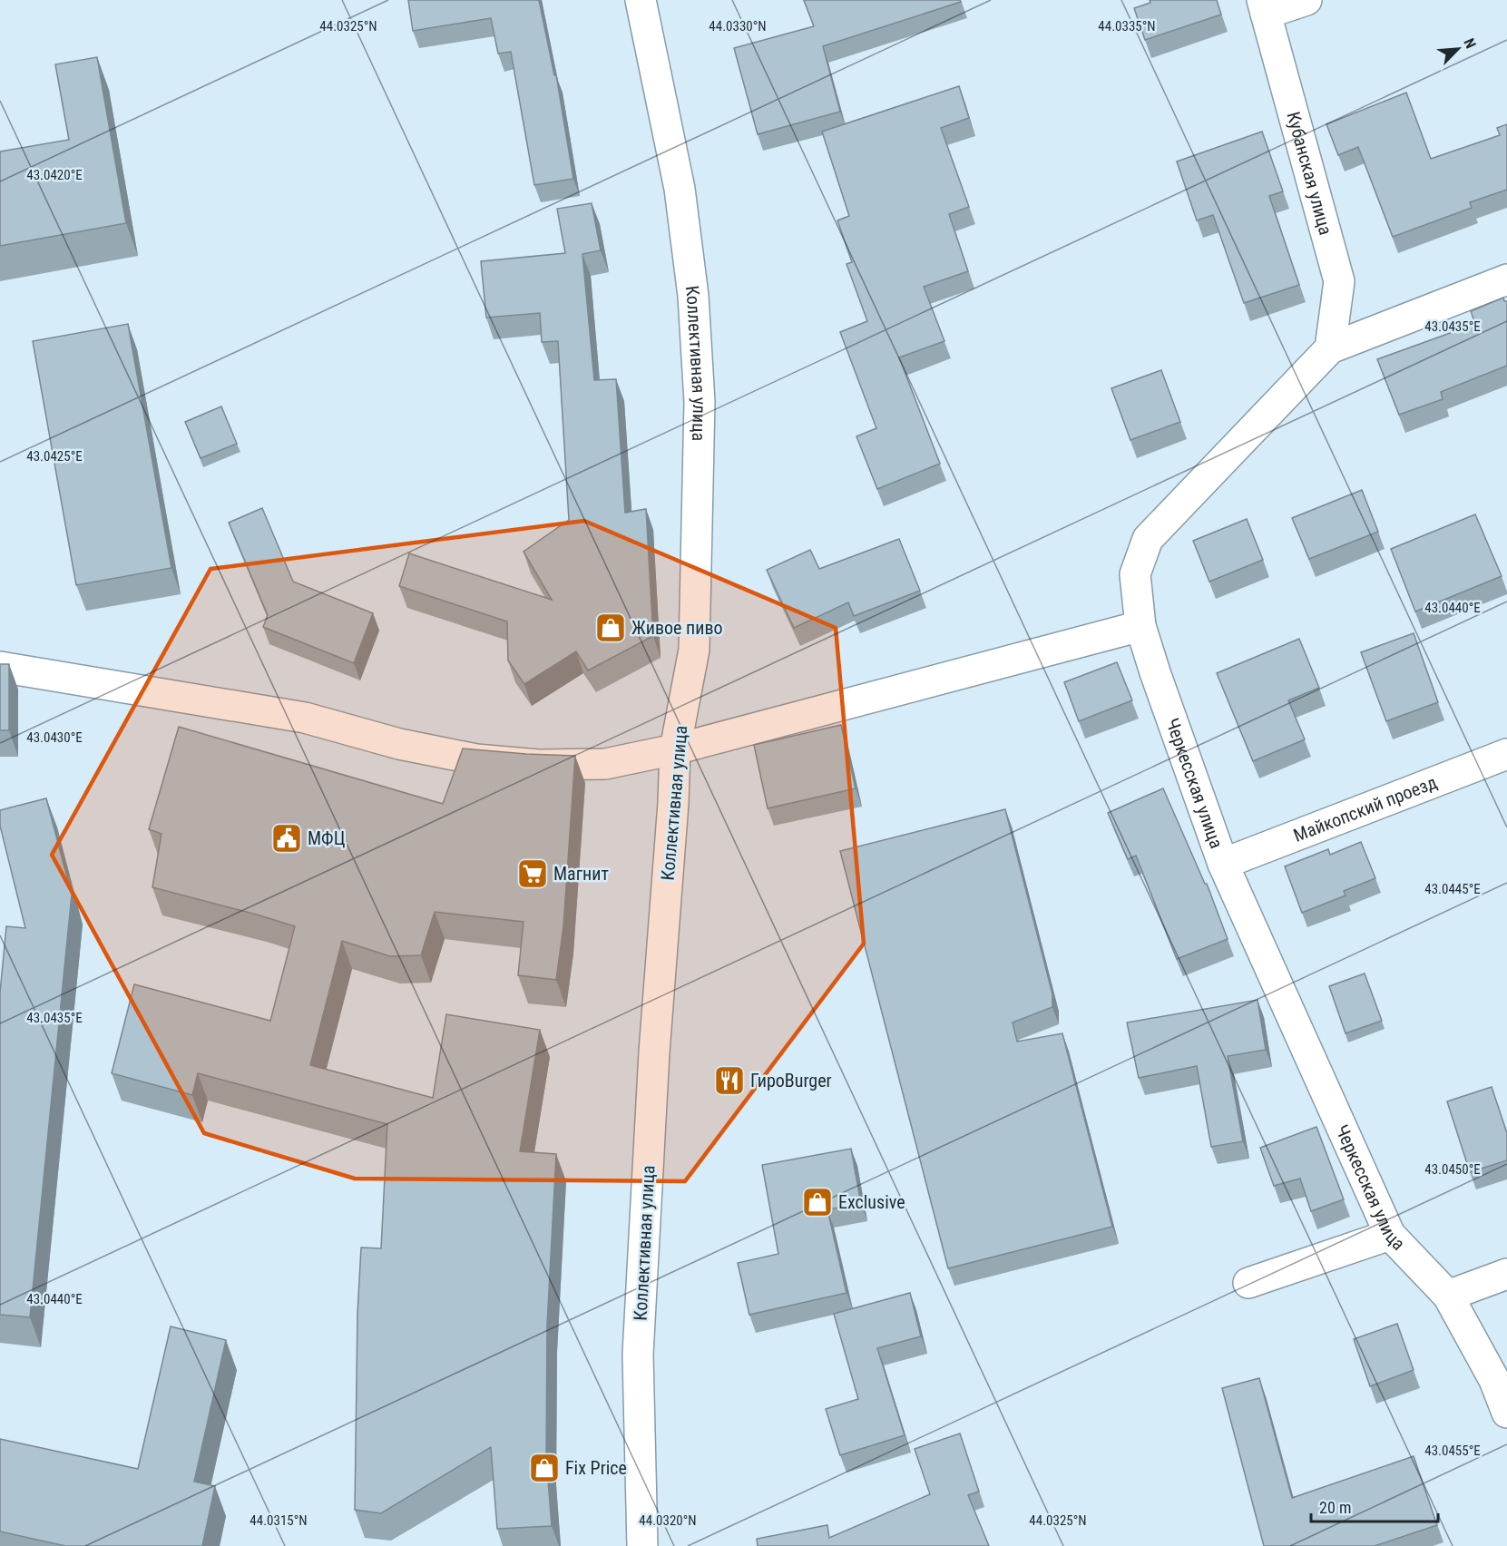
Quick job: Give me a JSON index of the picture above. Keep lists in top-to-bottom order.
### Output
{
  "streets": {
    "street": [
      "Кубанская улица",
      "Коллективная улица",
      "Черкесская улица",
      "Майкопский проезд"
    ]
  },
  "crossings": [
    ["Кубанская улица", "Черкесская улица"],
    ["Черкесская улица", "Майкопский проезд"]
  ],
  "places": {
    "shop": ["Живое пиво", "Exclusive", "Fix Price"],
    "public building": ["МФЦ"],
    "supermarket": ["Магнит"],
    "restaurant": ["ГироBurger"]
  },
  "scale_bar": "20 m",
  "north": "top right",
  "coordinates": [
    "44.0325°N",
    "44.0330°N",
    "44.0335°N",
    "43.0420°E",
    "43.0435°E",
    "43.0425°E",
    "43.0440°E",
    "43.0430°E",
    "43.0445°E",
    "43.0450°E",
    "43.0455°E",
    "44.0315°N",
    "44.0320°N"
  ]
}
